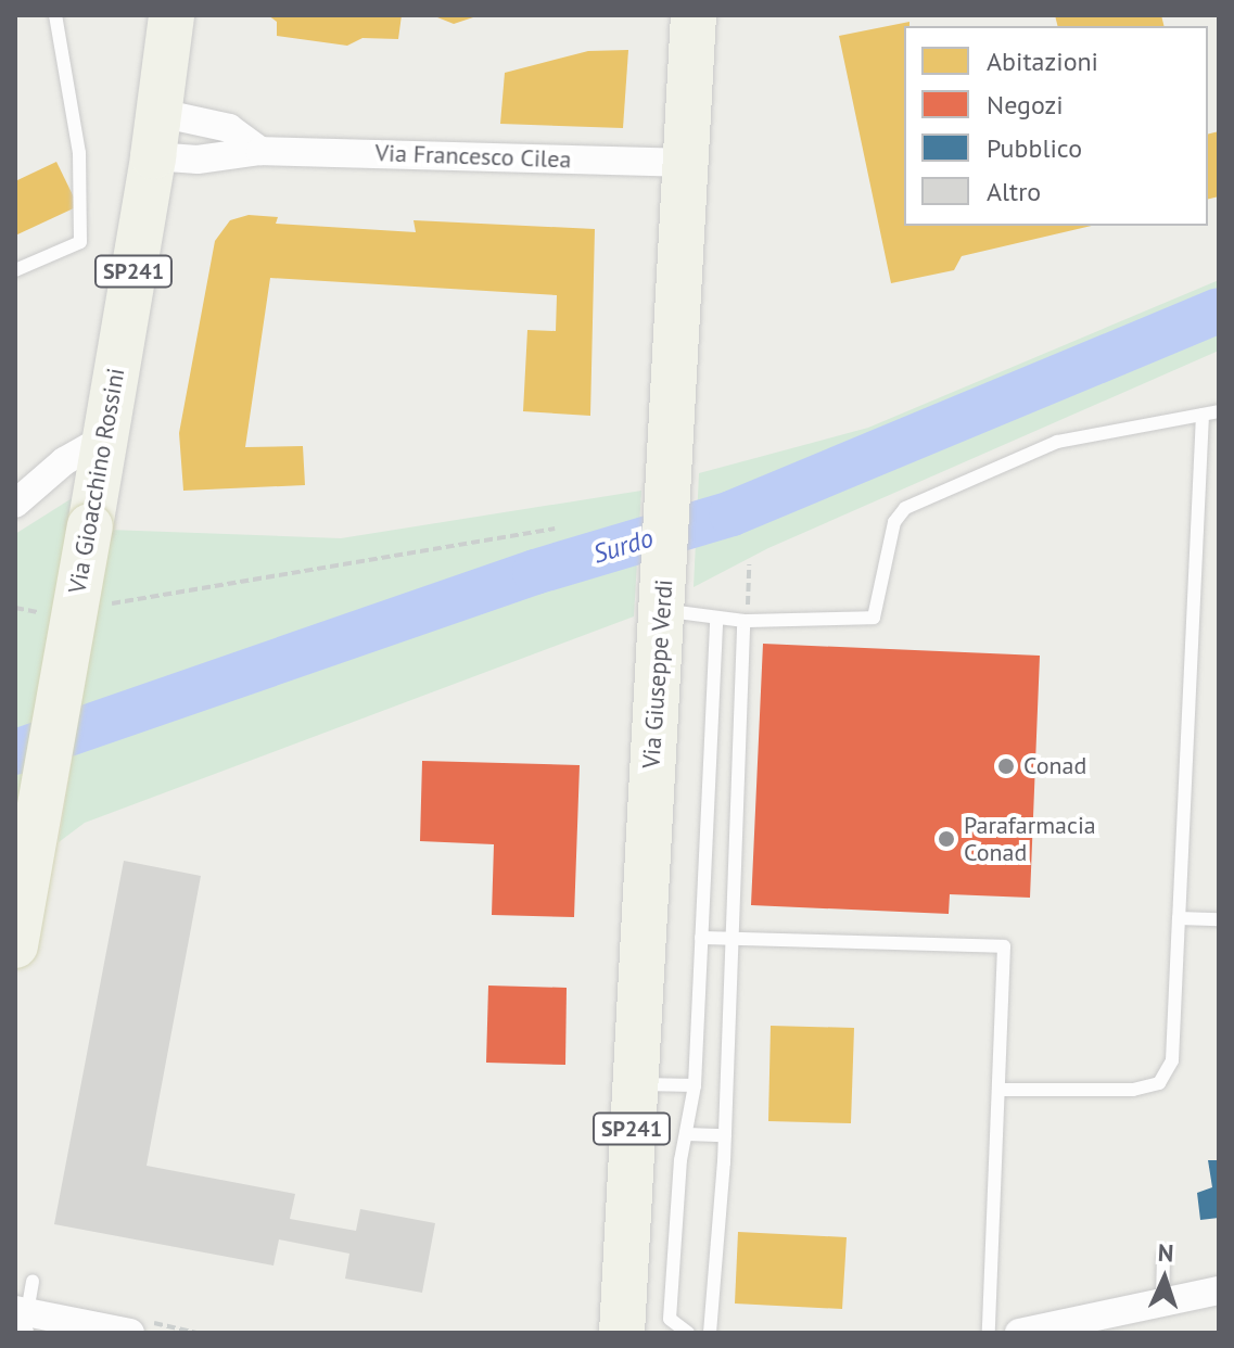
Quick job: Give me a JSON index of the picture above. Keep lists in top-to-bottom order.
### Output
{
  "streets": {
    "main road": ["SP241", "Via Gioacchino Rossini", "Via Giuseppe Verdi"],
    "street": ["Via Francesco Cilea"]
  },
  "crossings": [
    ["Via Francesco Cilea", "Via Gioacchino Rossini"],
    ["Via Francesco Cilea", "Via Giuseppe Verdi"]
  ],
  "water": ["Surdo"],
  "places": ["Conad", "Parafarmacia Conad"],
  "legend": [
    "Abitazioni",
    "Negozi",
    "Pubblico",
    "Altro"
  ],
  "north": "top"
}
